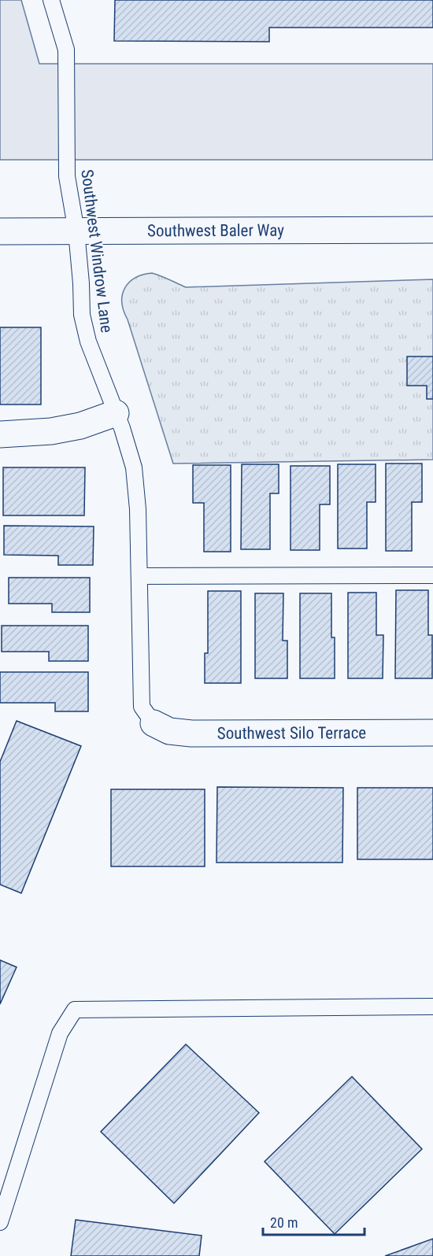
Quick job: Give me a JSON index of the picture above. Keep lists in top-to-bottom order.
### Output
{
  "streets": {
    "street": ["Southwest Baler Way", "Southwest Silo Terrace"],
    "lane": ["Southwest Windrow Lane"]
  },
  "crossings": [
    ["Southwest Baler Way", "Southwest Windrow Lane"],
    ["Southwest Windrow Lane", "Southwest Silo Terrace"]
  ],
  "scale_bar": "20 m"
}
